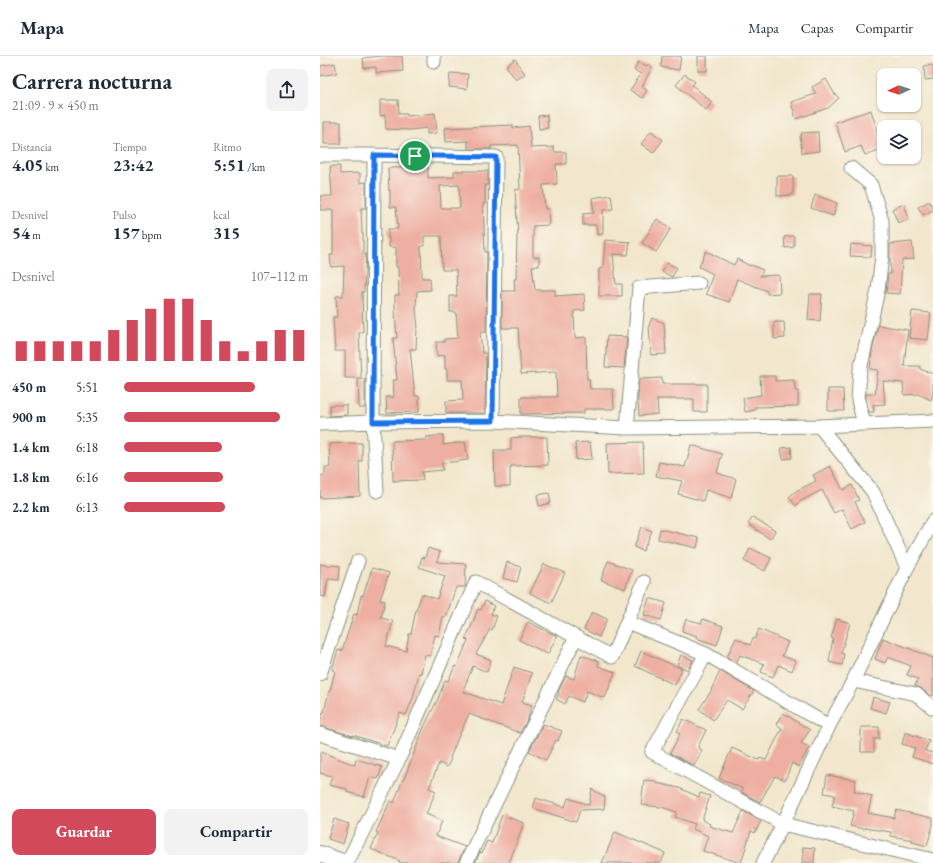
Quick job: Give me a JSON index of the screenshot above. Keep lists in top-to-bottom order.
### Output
{
  "north": "left",
  "page": {
    "header": "Mapa",
    "nav": ["Mapa", "Capas", "Compartir"],
    "heading": ["Carrera nocturna", "21:09 · 9 × 450 m"],
    "stats": [
      ["Distancia", "4.05 km"],
      ["Tiempo", "23:42"],
      ["Ritmo", "5:51 /km"],
      ["Desnivel", "54 m"],
      ["Pulso", "157 bpm"],
      ["kcal", "315"]
    ],
    "chart": ["Desnivel", "107–112 m"],
    "list": [
      {
        "name": "450 m",
        "note": "5:51"
      },
      {
        "name": "900 m",
        "note": "5:35"
      },
      {
        "name": "1.4 km",
        "note": "6:18"
      },
      {
        "name": "1.8 km",
        "note": "6:16"
      },
      {
        "name": "2.2 km",
        "note": "6:13"
      }
    ],
    "buttons": ["Guardar", "Compartir"]
  }
}
